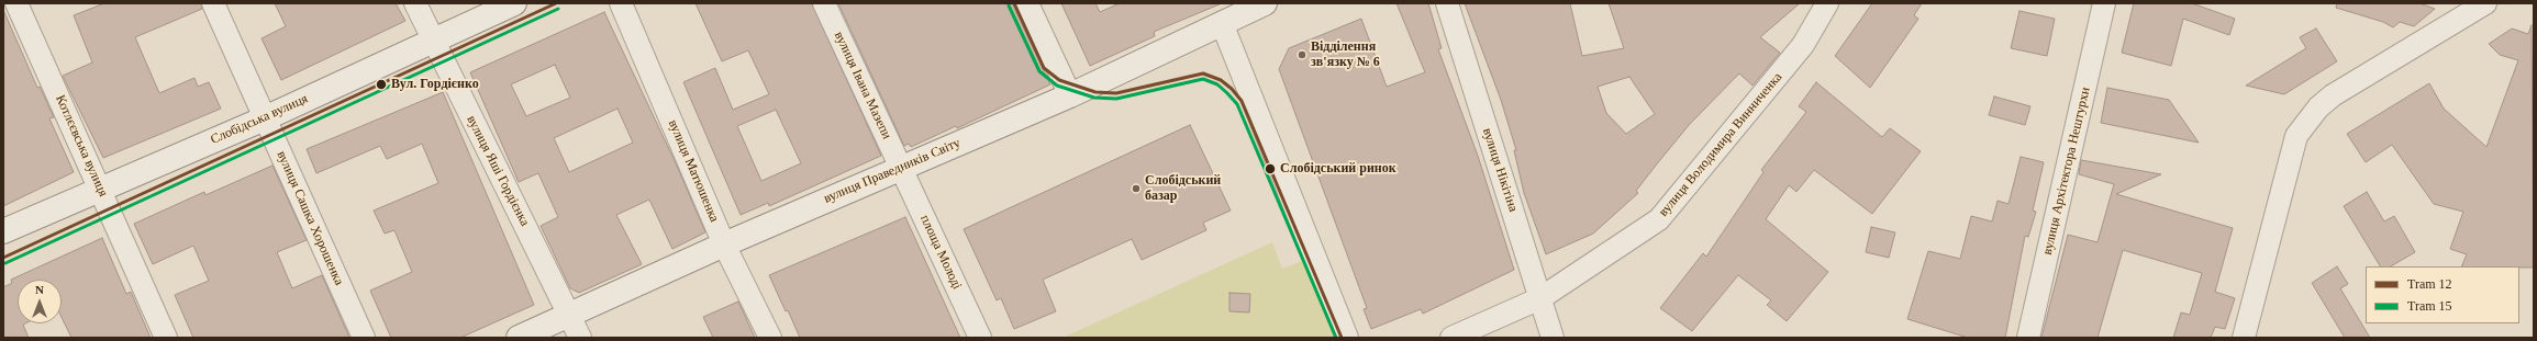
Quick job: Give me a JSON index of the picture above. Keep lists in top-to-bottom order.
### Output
{
  "streets": {
    "main road": ["Слобідська вулиця", "вулиця Праведників Світу"],
    "street": [
      "вулиця Івана Мазепи",
      "вулиця Володимира Винниченка",
      "Котлєєвська вулиця",
      "вулиця Нікітіна",
      "вулиця Яші Гордієнка",
      "вулиця Матюшенка",
      "вулиця Архітектора Нештурхи",
      "вулиця Сашка Хорошенка",
      "площа Молоді"
    ]
  },
  "crossings": [
    ["вулиця Івана Мазепи", "вулиця Праведників Світу"],
    ["вулиця Івана Мазепи", "площа Молоді"],
    ["Слобідська вулиця", "Котлєєвська вулиця"],
    ["Слобідська вулиця", "вулиця Яші Гордієнка"],
    ["Слобідська вулиця", "вулиця Сашка Хорошенка"],
    ["вулиця Володимира Винниченка", "вулиця Нікітіна"],
    ["вулиця Яші Гордієнка", "вулиця Праведників Світу"],
    ["вулиця Матюшенка", "вулиця Праведників Світу"],
    ["вулиця Праведників Світу", "площа Молоді"]
  ],
  "places": [
    "Відділення зв'язку № 6",
    "Вул. Гордієнко",
    "Слобідський ринок",
    "Слобідський базар"
  ],
  "lines": ["tram line 12", "tram line 15"],
  "legend": ["Tram 12", "Tram 15"],
  "north": "top"
}
